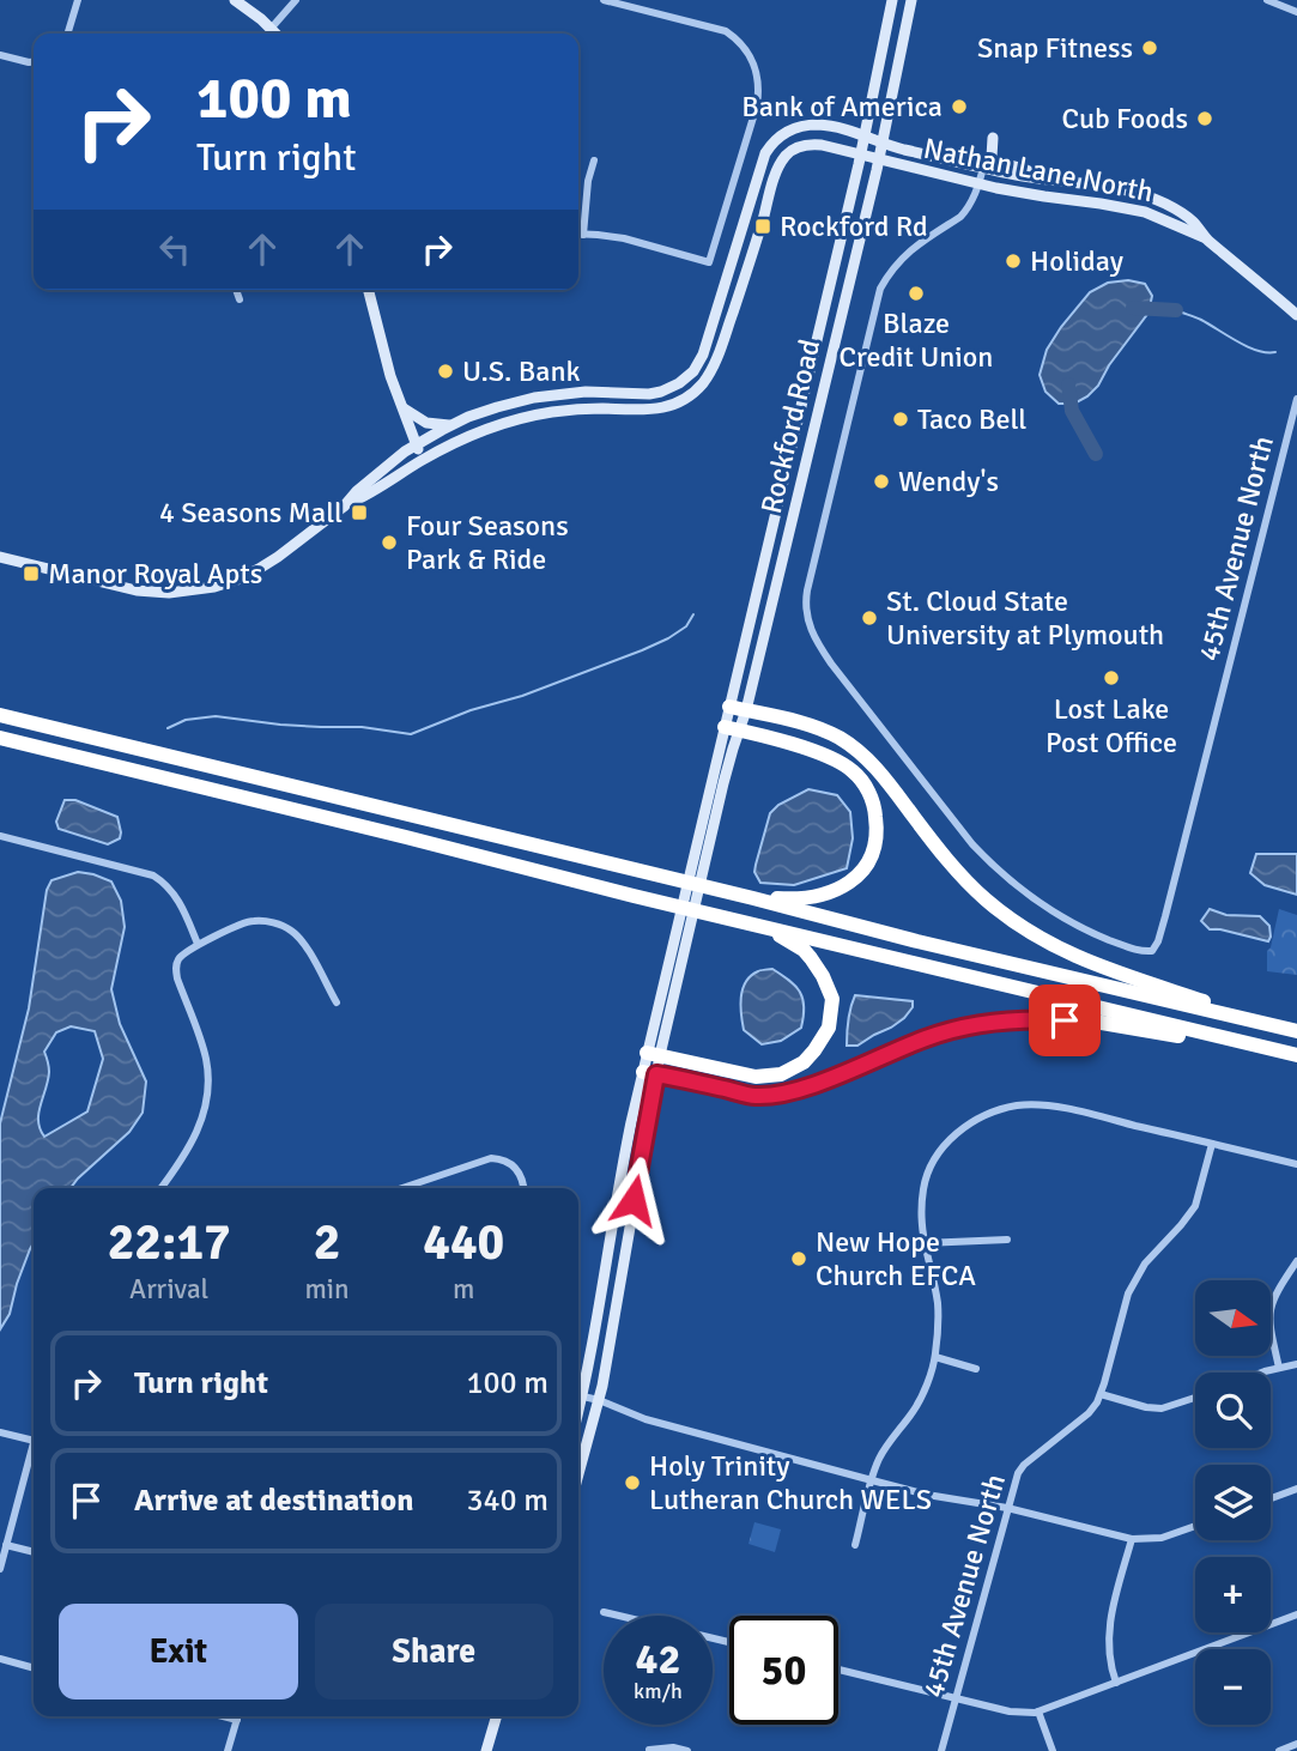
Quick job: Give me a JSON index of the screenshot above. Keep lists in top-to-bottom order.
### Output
{
  "streets": {
    "street": ["Nathan Lane North", "Rockford Road", "45th Avenue North"]
  },
  "crossings": [
    ["Nathan Lane North", "Rockford Road"],
    ["Nathan Lane North", "45th Avenue North"]
  ],
  "places": {
    "other": [
      "Snap Fitness",
      "Bank of America",
      "Cub Foods",
      "Holiday",
      "Blaze Credit Union",
      "U.S. Bank",
      "Taco Bell",
      "Wendy's",
      "Four Seasons Park & Ride",
      "St. Cloud State University at Plymouth",
      "Lost Lake Post Office",
      "New Hope Church EFCA",
      "Holy Trinity Lutheran Church WELS"
    ],
    "transit": ["Rockford Rd", "4 Seasons Mall", "Manor Royal Apts"]
  },
  "north": "right",
  "page": {
    "turn": ["100 m", "Turn right"],
    "eta": [
      "22:17",
      "Arrival",
      "2",
      "min",
      "440",
      "m"
    ],
    "map_buttons": ["+", "−"],
    "list": [
      {
        "name": "Turn right",
        "value": "100 m"
      },
      {
        "name": "Arrive at destination",
        "value": "340 m"
      }
    ],
    "buttons": ["Exit", "Share"],
    "speed": "42 km/h",
    "limit": "50"
  }
}
